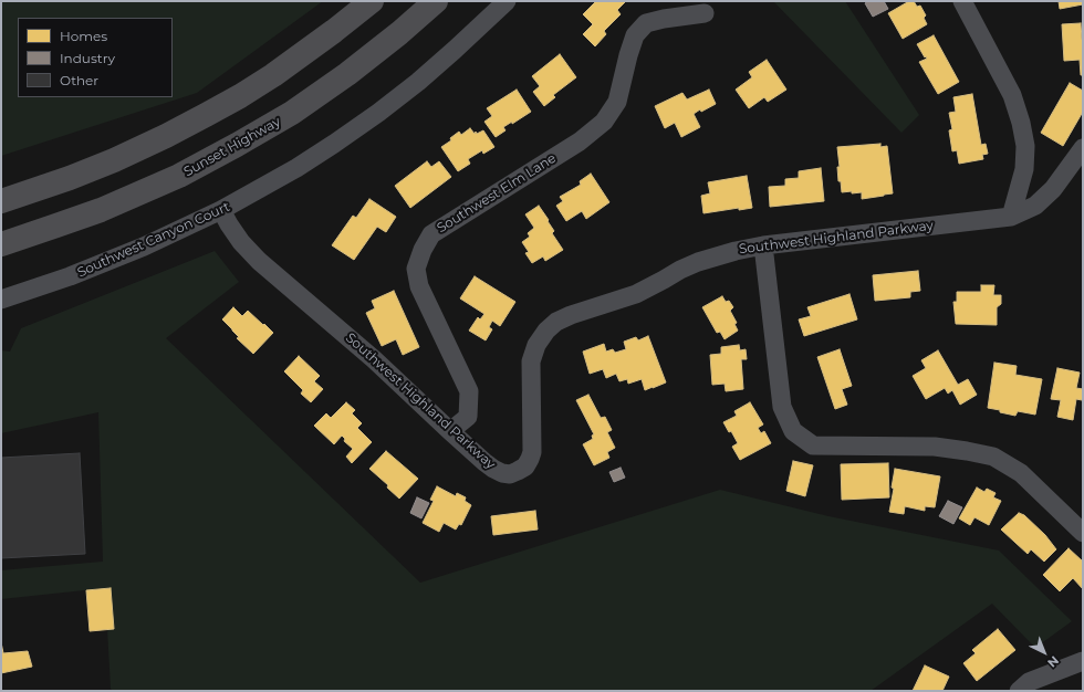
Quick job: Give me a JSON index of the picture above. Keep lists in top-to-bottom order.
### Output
{
  "streets": {
    "highway": ["Sunset Highway"],
    "street": ["Southwest Elm Lane", "Southwest Highland Parkway", "Southwest Canyon Court"]
  },
  "crossings": [
    ["Southwest Elm Lane", "Southwest Highland Parkway"],
    ["Southwest Highland Parkway", "Southwest Canyon Court"]
  ],
  "legend": ["Homes", "Industry", "Other"],
  "north": "bottom right"
}
